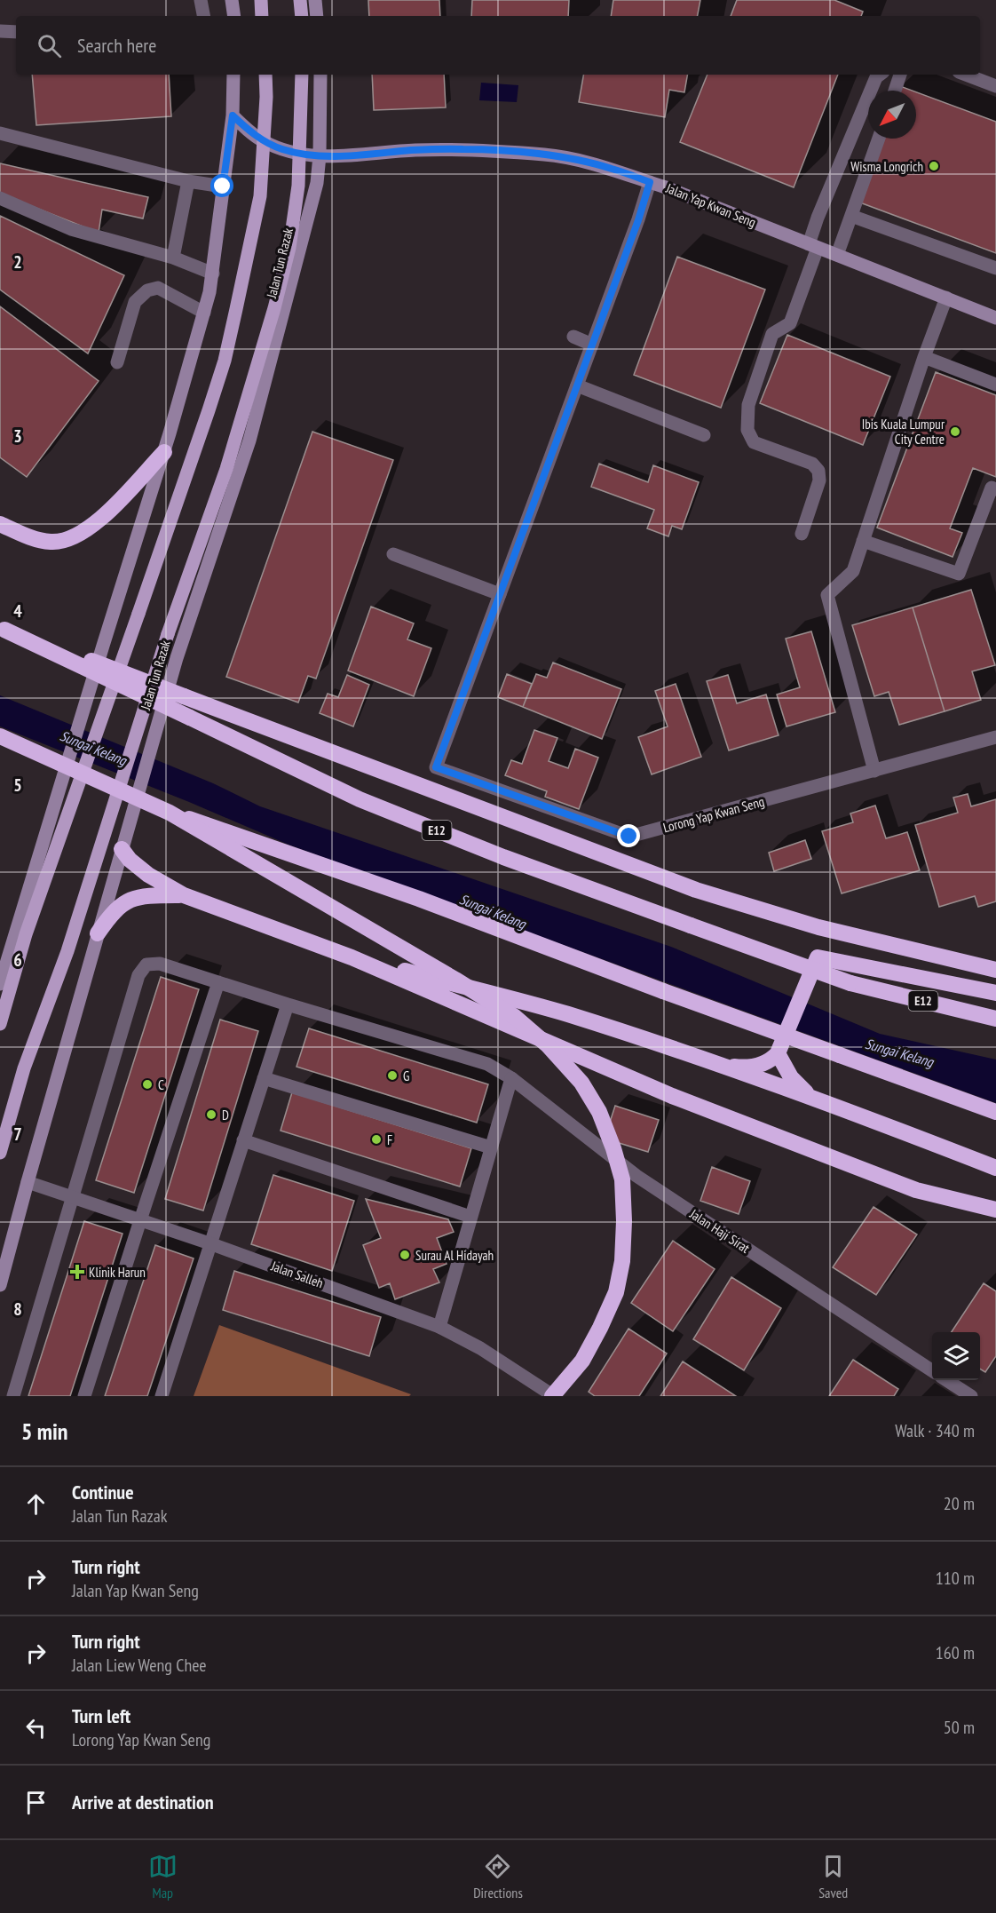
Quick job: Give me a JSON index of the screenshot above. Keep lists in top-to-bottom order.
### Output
{
  "streets": {
    "highway": ["E12"],
    "main road": ["Jalan Yap Kwan Seng", "Jalan Tun Razak"],
    "street": ["Lorong Yap Kwan Seng", "Jalan Haji Sirat", "Jalan Salleh"]
  },
  "crossings": [
    ["Jalan Yap Kwan Seng", "Jalan Tun Razak"],
    ["Jalan Tun Razak", "Jalan Salleh"],
    ["Jalan Haji Sirat", "Jalan Salleh"]
  ],
  "water": ["Sungai Kelang"],
  "places": {
    "other": [
      "Wisma Longrich",
      "Ibis Kuala Lumpur City Centre",
      "G",
      "C",
      "D",
      "F",
      "Surau Al Hidayah"
    ],
    "health": ["Klinik Harun"]
  },
  "north": "bottom left",
  "page": {
    "search": "Search here",
    "heading": ["5 min", "Walk · 340 m"],
    "list": [
      ["Continue", "Jalan Tun Razak", "20 m"],
      ["Turn right", "Jalan Yap Kwan Seng", "110 m"],
      ["Turn right", "Jalan Liew Weng Chee", "160 m"],
      ["Turn left", "Lorong Yap Kwan Seng", "50 m"],
      "Arrive at destination"
    ],
    "nav": ["Map", "Directions", "Saved"]
  },
  "grid": {
    "rows": [
      "2",
      "3",
      "4",
      "5",
      "6",
      "7",
      "8"
    ]
  }
}
